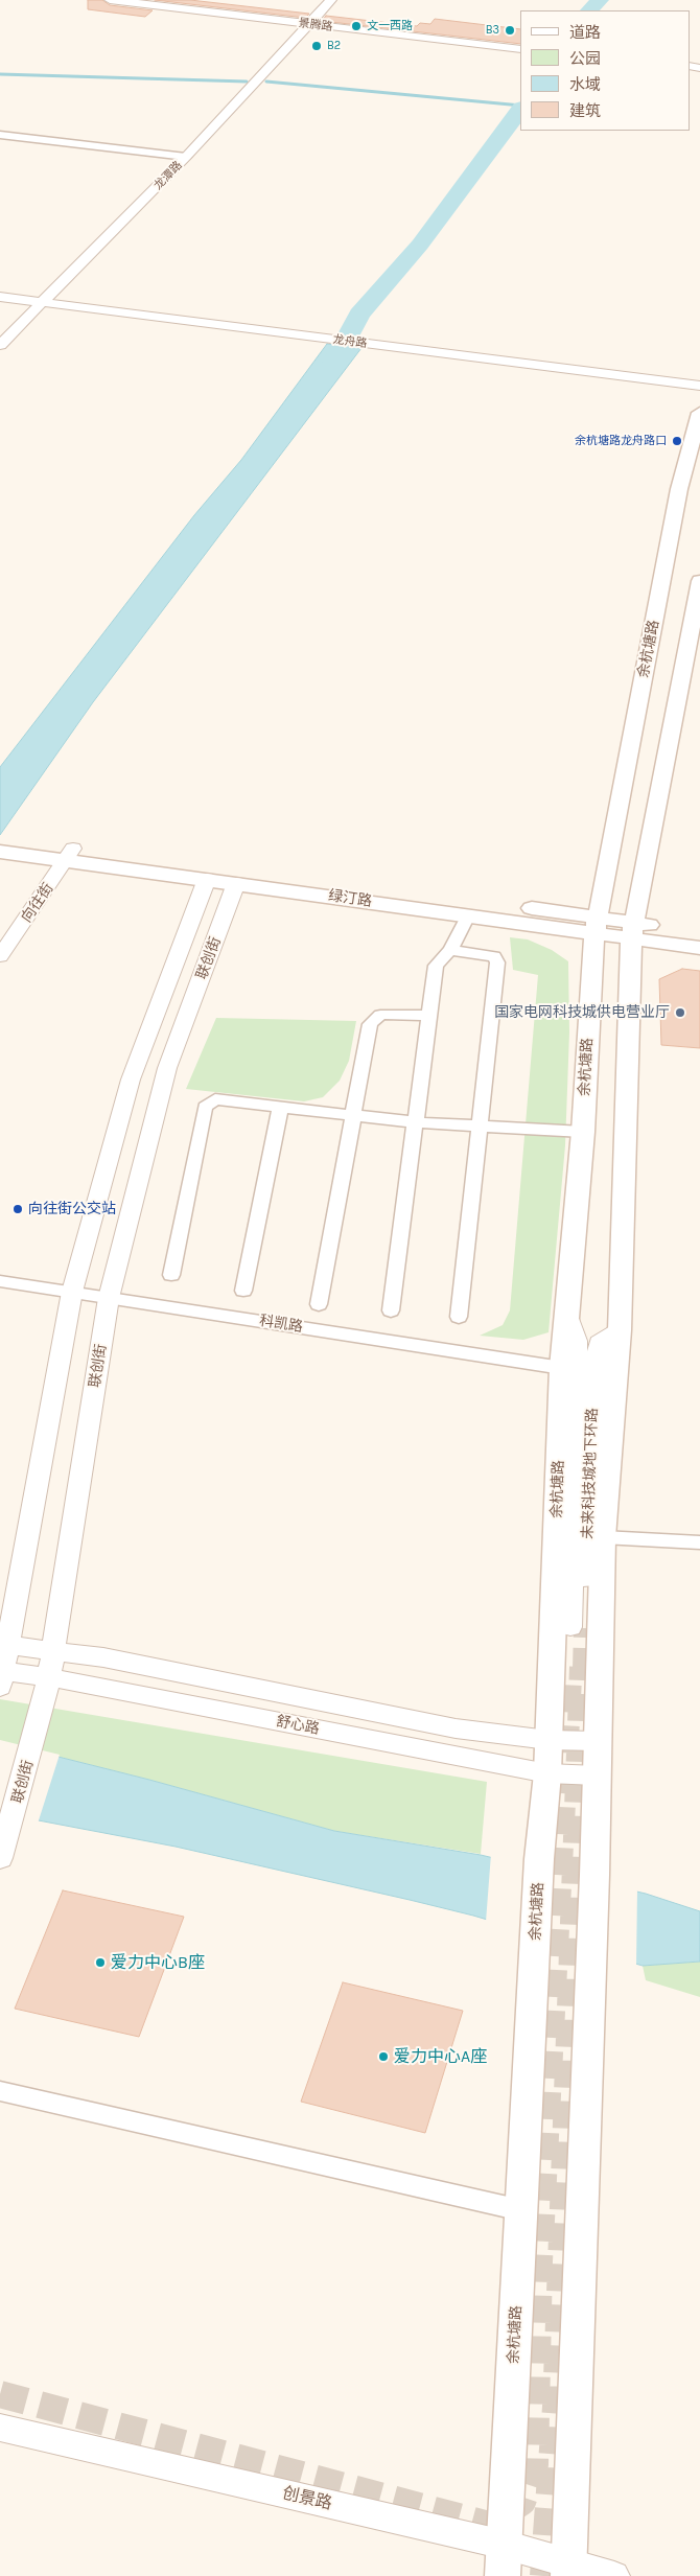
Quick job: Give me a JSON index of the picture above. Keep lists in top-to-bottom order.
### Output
{
  "streets": {
    "main road": ["余杭塘路", "绿汀路"],
    "street": [
      "景腾路",
      "龙潭路",
      "龙舟路",
      "向往街",
      "联创街",
      "科凯路",
      "未来科技城地下环路",
      "舒心路",
      "创景路"
    ]
  },
  "crossings": [
    ["景腾路", "龙潭路"],
    ["龙潭路", "龙舟路"],
    ["余杭塘路", "绿汀路"],
    ["余杭塘路", "科凯路"],
    ["余杭塘路", "未来科技城地下环路"],
    ["余杭塘路", "舒心路"],
    ["余杭塘路", "创景路"],
    ["绿汀路", "向往街"],
    ["绿汀路", "联创街"],
    ["联创街", "科凯路"],
    ["联创街", "舒心路"]
  ],
  "places": [
    "文一西路",
    "B3",
    "B2",
    "余杭塘路龙舟路口",
    "国家电网科技城供电营业厅",
    "向往街公交站",
    "爱力中心B座",
    "爱力中心A座"
  ],
  "legend": [
    "道路",
    "公园",
    "水域",
    "建筑"
  ]
}
